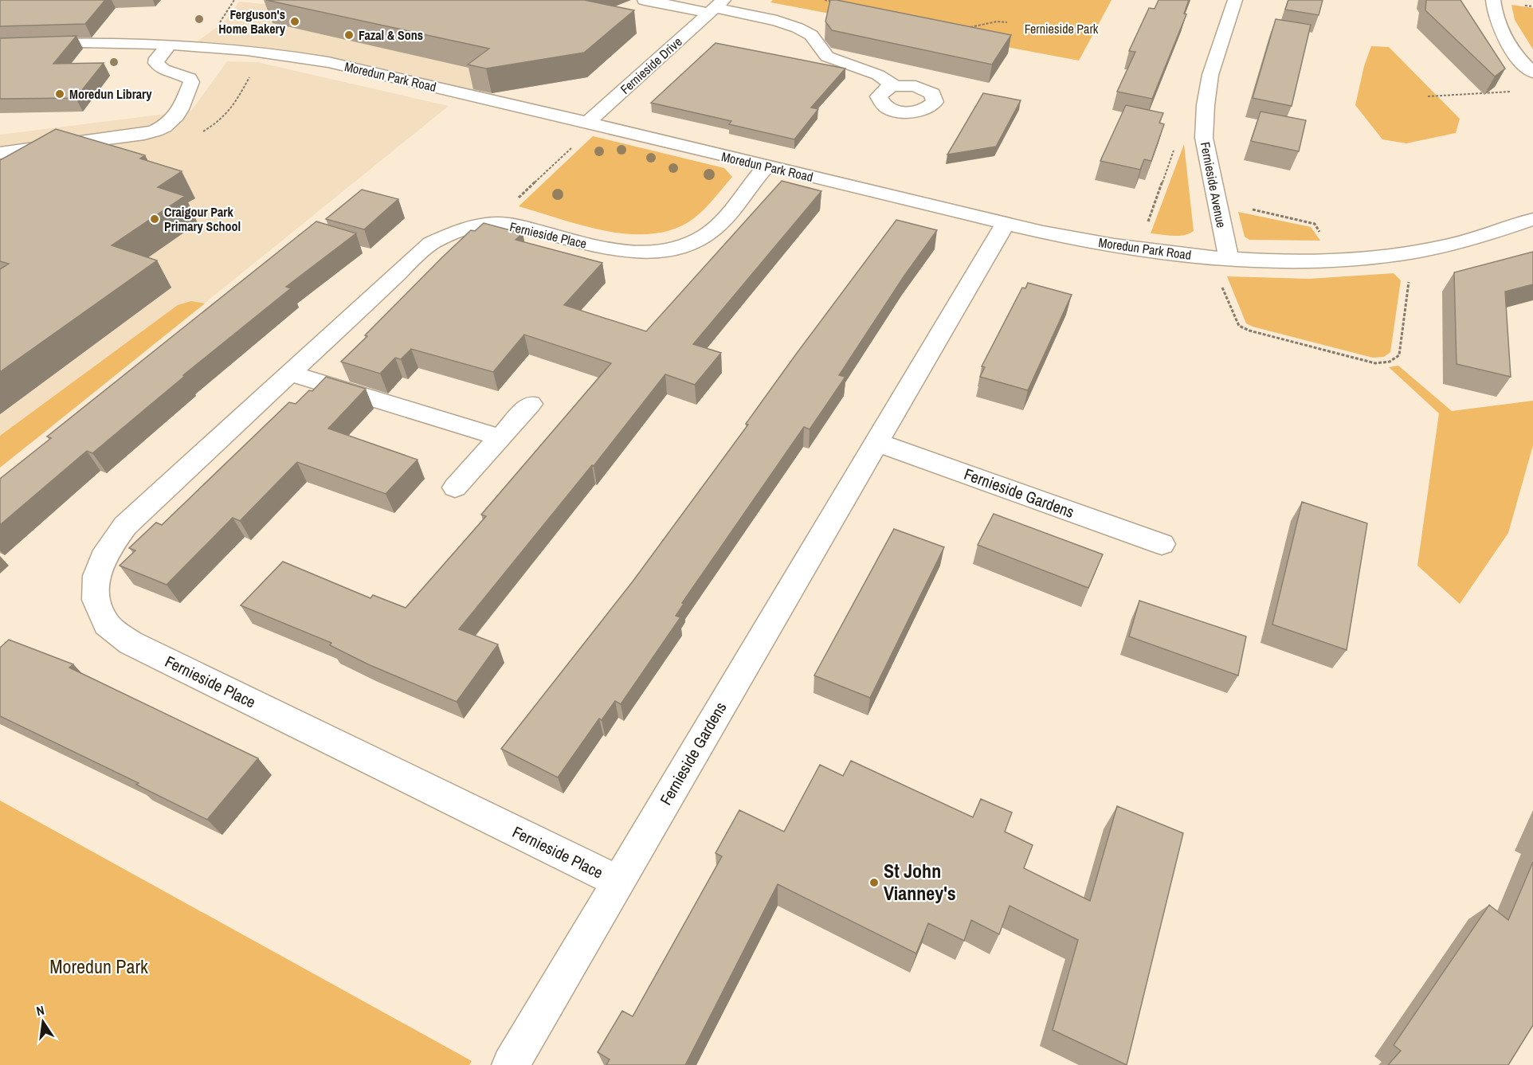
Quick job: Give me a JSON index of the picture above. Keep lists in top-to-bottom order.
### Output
{
  "streets": {
    "street": [
      "Fernieside Drive",
      "Moredun Park Road",
      "Fernieside Avenue",
      "Fernieside Place",
      "Fernieside Gardens"
    ]
  },
  "crossings": [
    ["Fernieside Drive", "Moredun Park Road"],
    ["Moredun Park Road", "Fernieside Avenue"],
    ["Moredun Park Road", "Fernieside Place"],
    ["Moredun Park Road", "Fernieside Gardens"],
    ["Fernieside Place", "Fernieside Gardens"]
  ],
  "parks": ["Fernieside Park", "Moredun Park"],
  "places": [
    "Ferguson's Home Bakery",
    "Fazal & Sons",
    "Moredun Library",
    "Craigour Park Primary School",
    "St John Vianney's"
  ],
  "north": "top"
}
